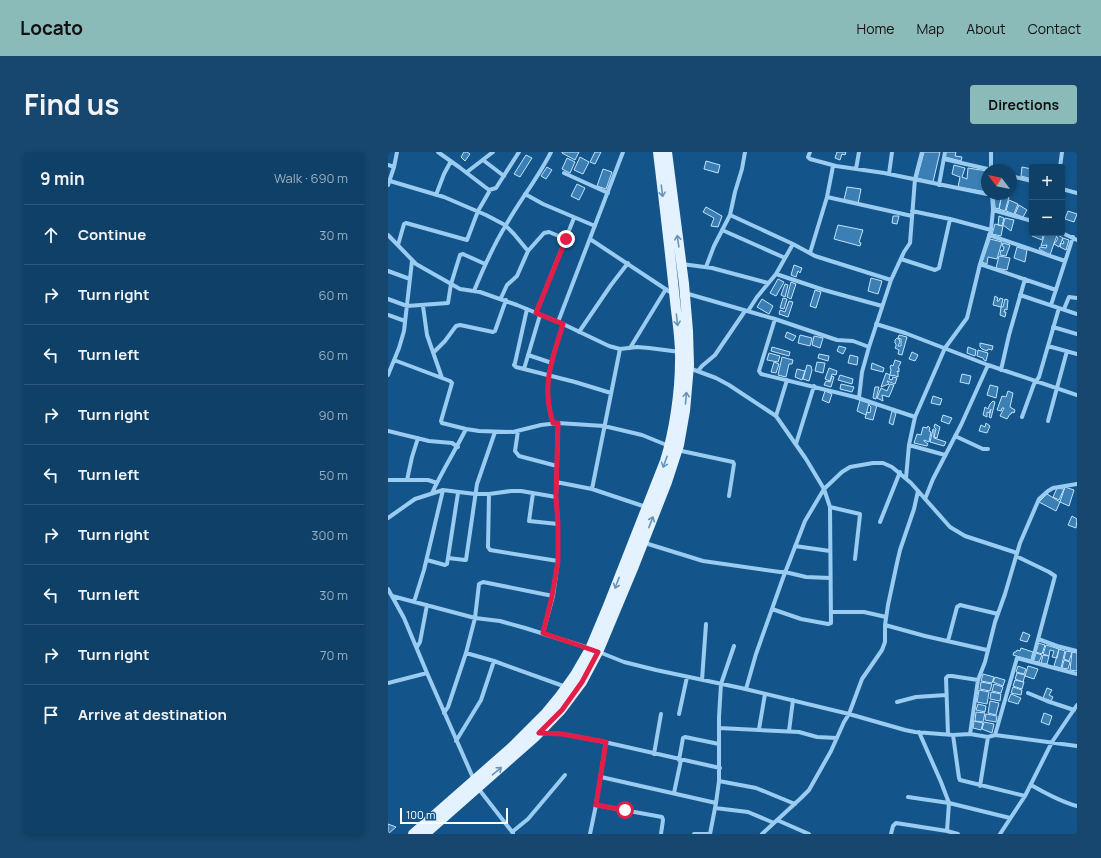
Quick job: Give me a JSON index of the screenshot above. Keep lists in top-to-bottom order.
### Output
{
  "scale_bar": "100 m",
  "north": "top left",
  "page": {
    "header": "Locato",
    "nav": [
      "Home",
      "Map",
      "About",
      "Contact"
    ],
    "title": "Find us",
    "buttons": "Directions",
    "heading": ["9 min", "Walk · 690 m"],
    "map_buttons": ["+", "−"],
    "list": [
      ["Continue", "30 m"],
      ["Turn right", "60 m"],
      ["Turn left", "60 m"],
      ["Turn right", "90 m"],
      ["Turn left", "50 m"],
      ["Turn right", "300 m"],
      ["Turn left", "30 m"],
      ["Turn right", "70 m"],
      "Arrive at destination"
    ],
    "scale": "100 m"
  }
}
